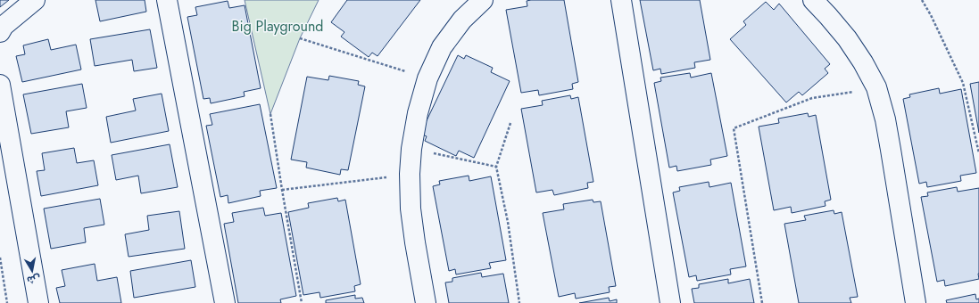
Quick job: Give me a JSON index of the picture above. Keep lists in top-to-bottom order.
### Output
{
  "parks": ["Big Playground"],
  "north": "bottom"
}
